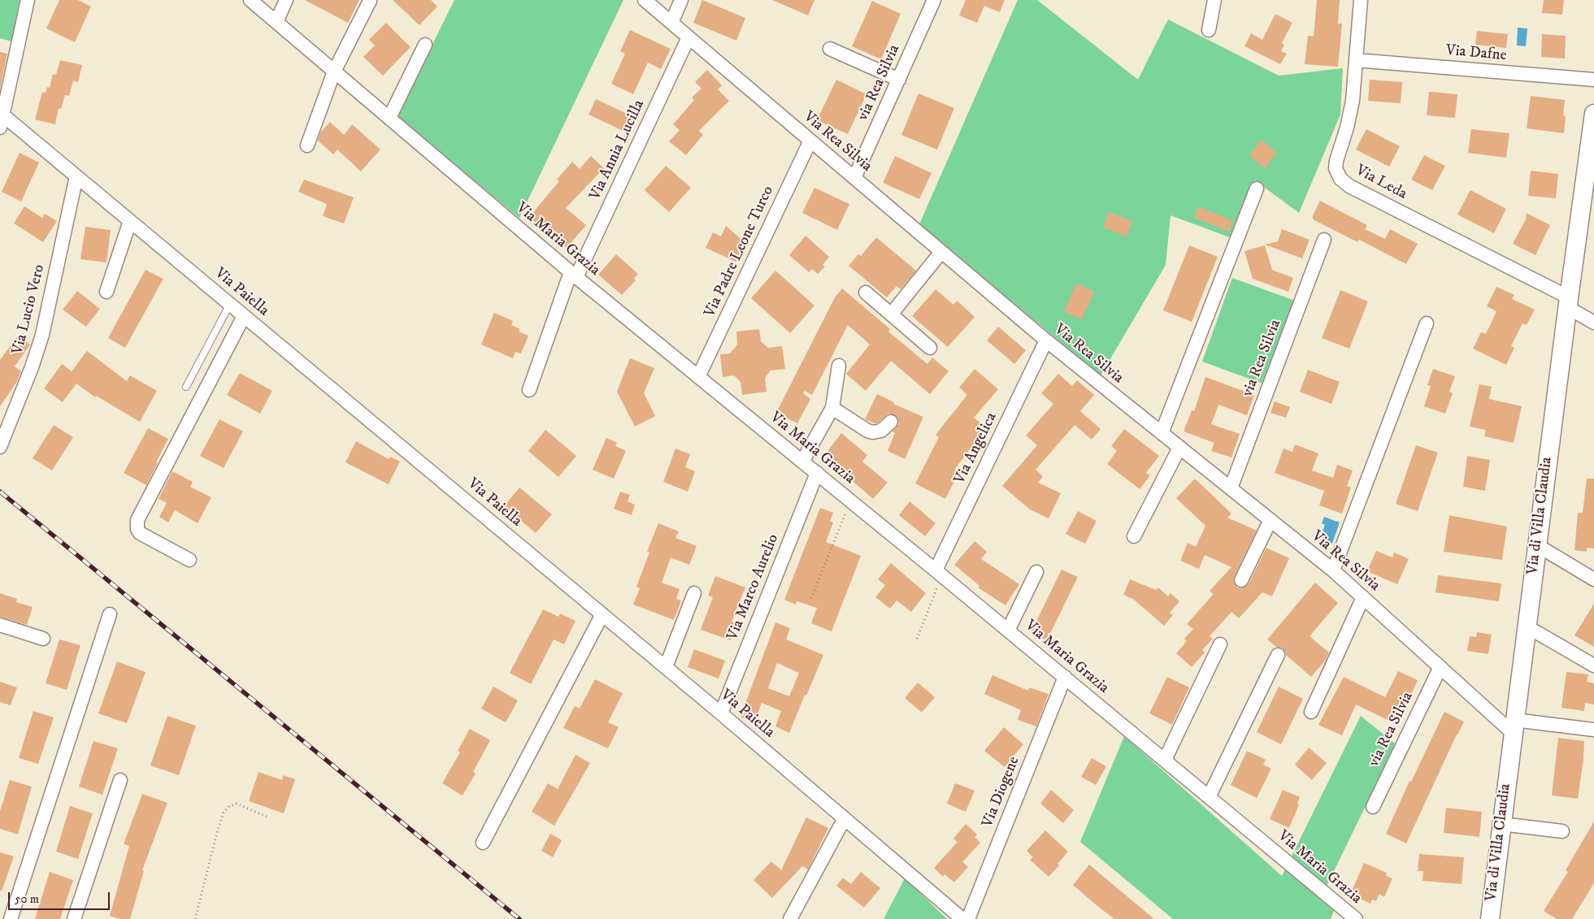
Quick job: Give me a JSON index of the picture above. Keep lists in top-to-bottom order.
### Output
{
  "streets": {
    "street": [
      "Via Dafne",
      "via Rea Silvia",
      "Via Rea Silvia",
      "Via Annia Lucilla",
      "Via Leda",
      "Via Maria Grazia",
      "Via Padre Leone Turco",
      "Via Paiella",
      "Via Lucio Vero",
      "Via Angelica",
      "Via di Villa Claudia",
      "Via Marco Aurelio",
      "Via Diogene"
    ]
  },
  "crossings": [
    ["Via Dafne", "Via Leda"],
    ["via Rea Silvia", "Via Rea Silvia"],
    ["Via Rea Silvia", "Via Annia Lucilla"],
    ["Via Rea Silvia", "Via Padre Leone Turco"],
    ["Via Rea Silvia", "Via Angelica"],
    ["Via Rea Silvia", "Via di Villa Claudia"],
    ["Via Annia Lucilla", "Via Maria Grazia"],
    ["Via Leda", "Via di Villa Claudia"],
    ["Via Maria Grazia", "Via Padre Leone Turco"],
    ["Via Maria Grazia", "Via Angelica"],
    ["Via Maria Grazia", "Via Marco Aurelio"],
    ["Via Maria Grazia", "Via Diogene"],
    ["Via Paiella", "Via Lucio Vero"],
    ["Via Paiella", "Via Marco Aurelio"]
  ],
  "scale_bar": "50 m"
}
